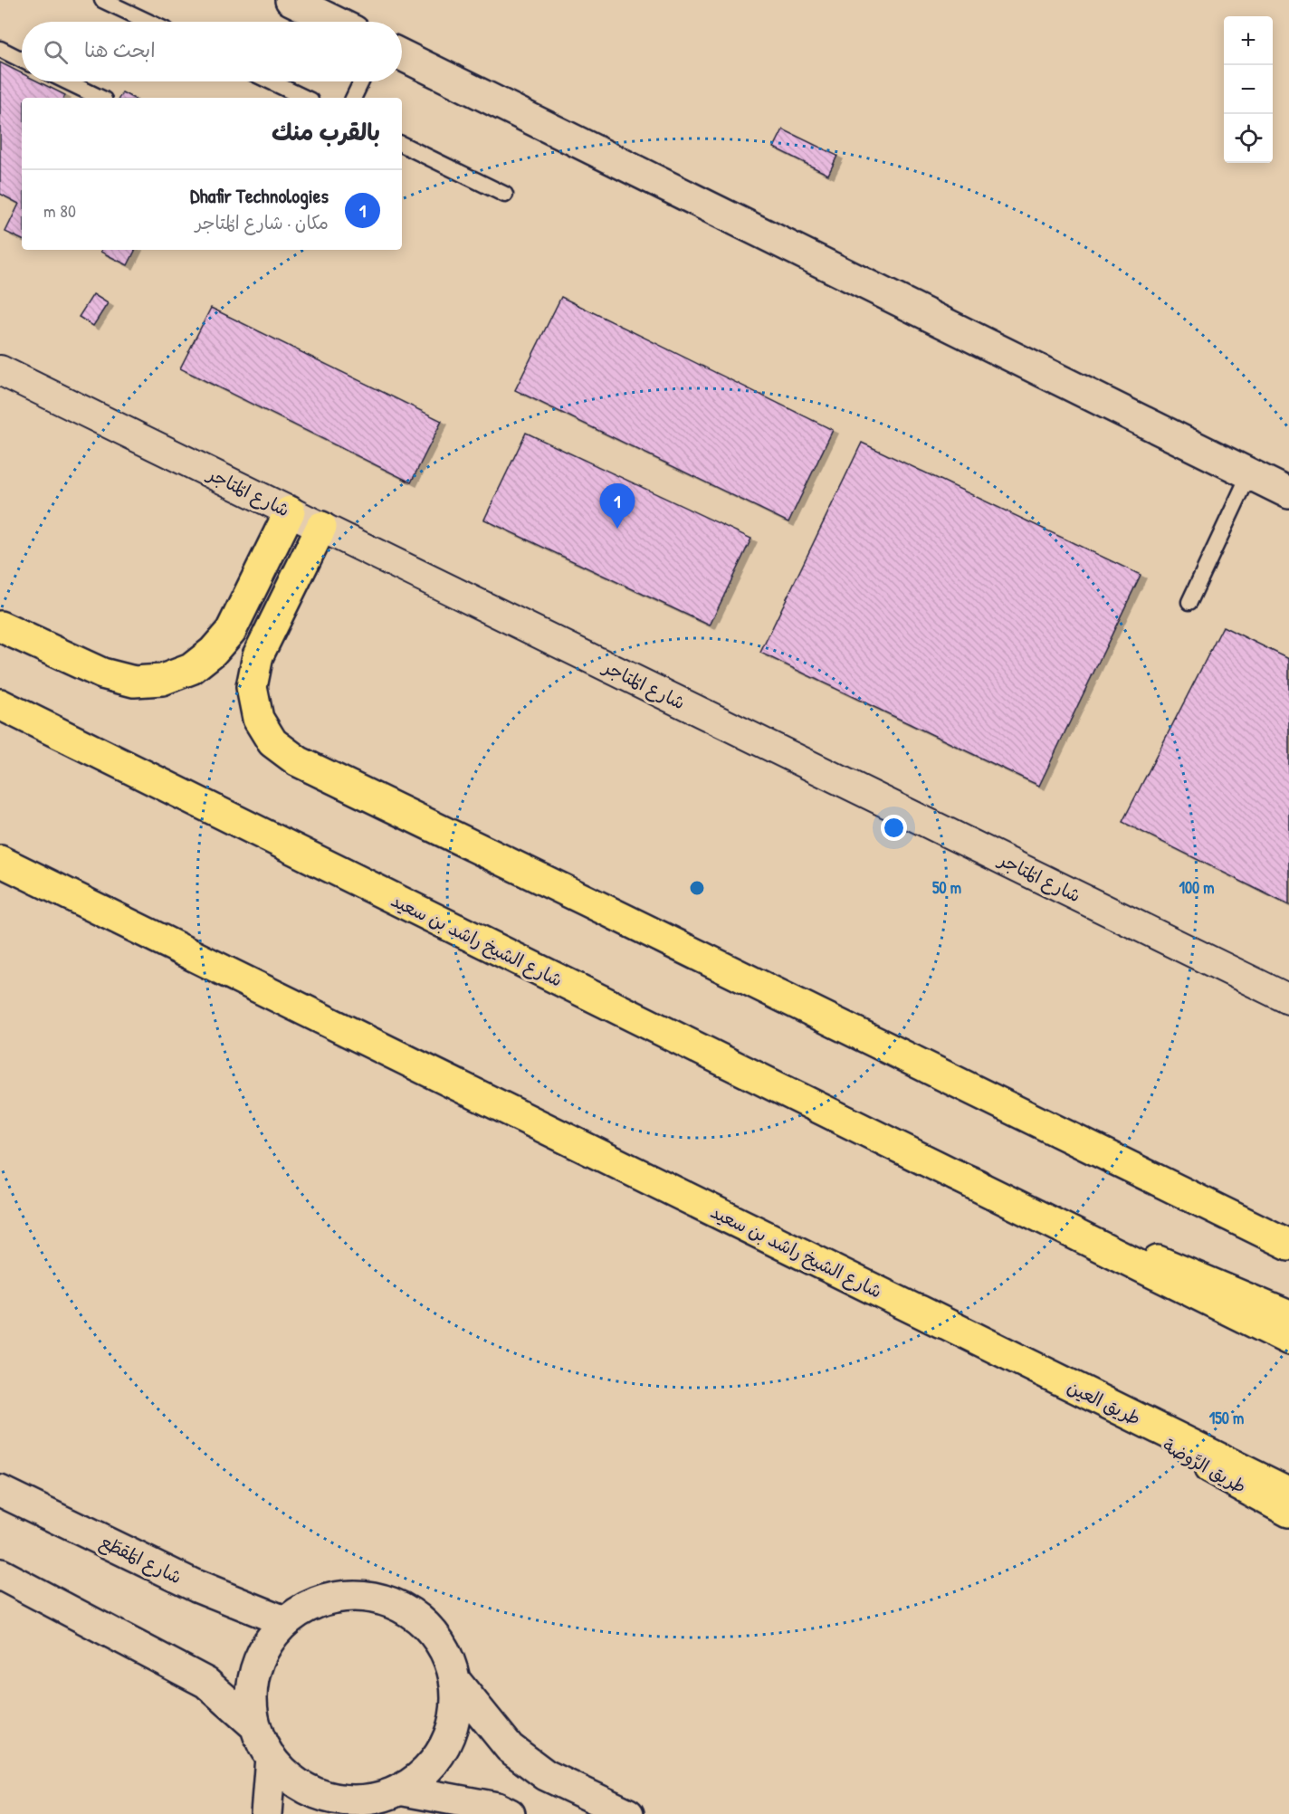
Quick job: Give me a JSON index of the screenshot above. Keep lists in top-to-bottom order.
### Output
{
  "streets": {
    "highway": ["شارع الشيخ راشد بن سعيد", "طريق العين", "طريق الرَّوضة"],
    "street": ["شارع المُتاجر", "شارع المَقطَع"]
  },
  "crossings": [
    ["شارع الشيخ راشد بن سعيد", "طريق العين"],
    ["شارع الشيخ راشد بن سعيد", "طريق الرَّوضة"],
    ["طريق العين", "طريق الرَّوضة"]
  ],
  "page": {
    "map_buttons": ["+", "−"],
    "search": "ابحث هنا",
    "heading": "بالقرب منك",
    "list": [
      {
        "mark": "1",
        "name": "Dhafir Technologies",
        "note": "مكان · شارع المُتاجر",
        "value": "80 m"
      }
    ],
    "pins": "1"
  },
  "rings": ["50 m", "100 m", "150 m"]
}
